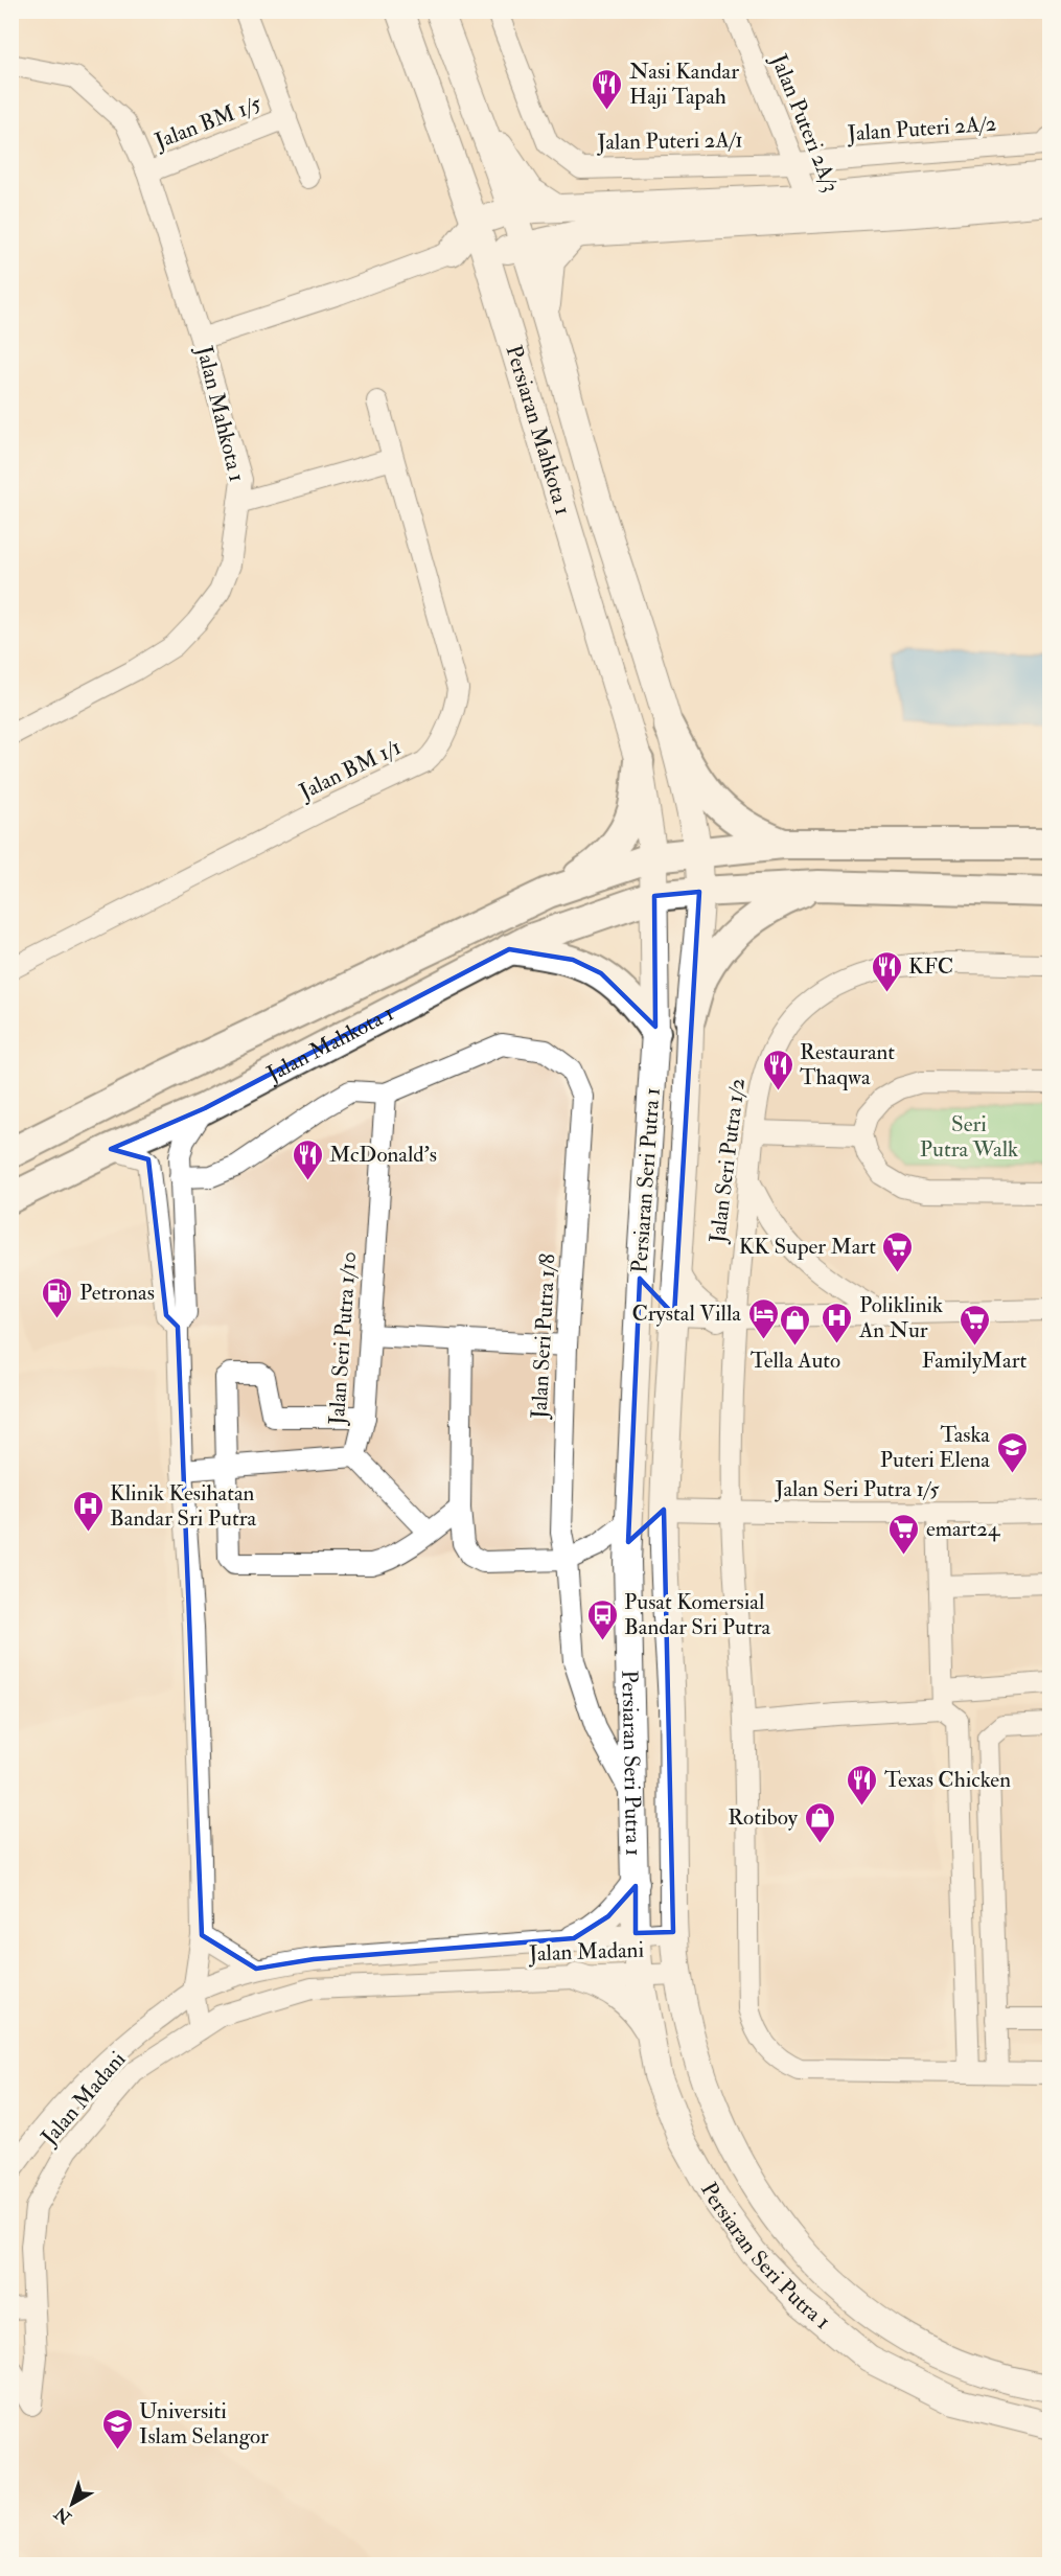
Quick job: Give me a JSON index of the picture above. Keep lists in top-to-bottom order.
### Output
{
  "streets": {
    "main road": ["Jalan Mahkota 1"],
    "street": [
      "Jalan BM 1/5",
      "Jalan Puteri 2A/3",
      "Jalan Puteri 2A/2",
      "Jalan Puteri 2A/1",
      "Persiaran Mahkota 1",
      "Jalan BM 1/1",
      "Jalan Seri Putra 1/2",
      "Persiaran Seri Putra 1",
      "Jalan Seri Putra 1/8",
      "Jalan Seri Putra 1/10",
      "Jalan Seri Putra 1/5",
      "Jalan Madani"
    ]
  },
  "crossings": [
    ["Jalan BM 1/5", "Jalan Mahkota 1"],
    ["Jalan Puteri 2A/3", "Jalan Puteri 2A/2"],
    ["Jalan Puteri 2A/3", "Jalan Puteri 2A/1"],
    ["Jalan Puteri 2A/2", "Jalan Puteri 2A/1"],
    ["Jalan Mahkota 1", "Persiaran Mahkota 1"],
    ["Jalan Mahkota 1", "Persiaran Seri Putra 1"],
    ["Persiaran Mahkota 1", "Persiaran Seri Putra 1"],
    ["Jalan Seri Putra 1/2", "Jalan Seri Putra 1/5"],
    ["Persiaran Seri Putra 1", "Jalan Seri Putra 1/8"],
    ["Persiaran Seri Putra 1", "Jalan Seri Putra 1/5"],
    ["Persiaran Seri Putra 1", "Jalan Madani"],
    ["Jalan Seri Putra 1/8", "Jalan Seri Putra 1/10"]
  ],
  "parks": ["Seri Putra Walk"],
  "places": {
    "restaurant": [
      "Nasi Kandar Haji Tapah",
      "KFC",
      "Restaurant Thaqwa",
      "McDonald's",
      "Texas Chicken"
    ],
    "supermarket": ["KK Super Mart", "FamilyMart", "emart24"],
    "fuel station": ["Petronas"],
    "hotel": ["Crystal Villa"],
    "hospital": ["Poliklinik An Nur", "Klinik Kesihatan Bandar Sri Putra"],
    "shop": ["Tella Auto", "Rotiboy"],
    "school or university": ["Taska Puteri Elena", "Universiti Islam Selangor"],
    "bus stop": ["Pusat Komersial Bandar Sri Putra"]
  },
  "north": "bottom left"
}
